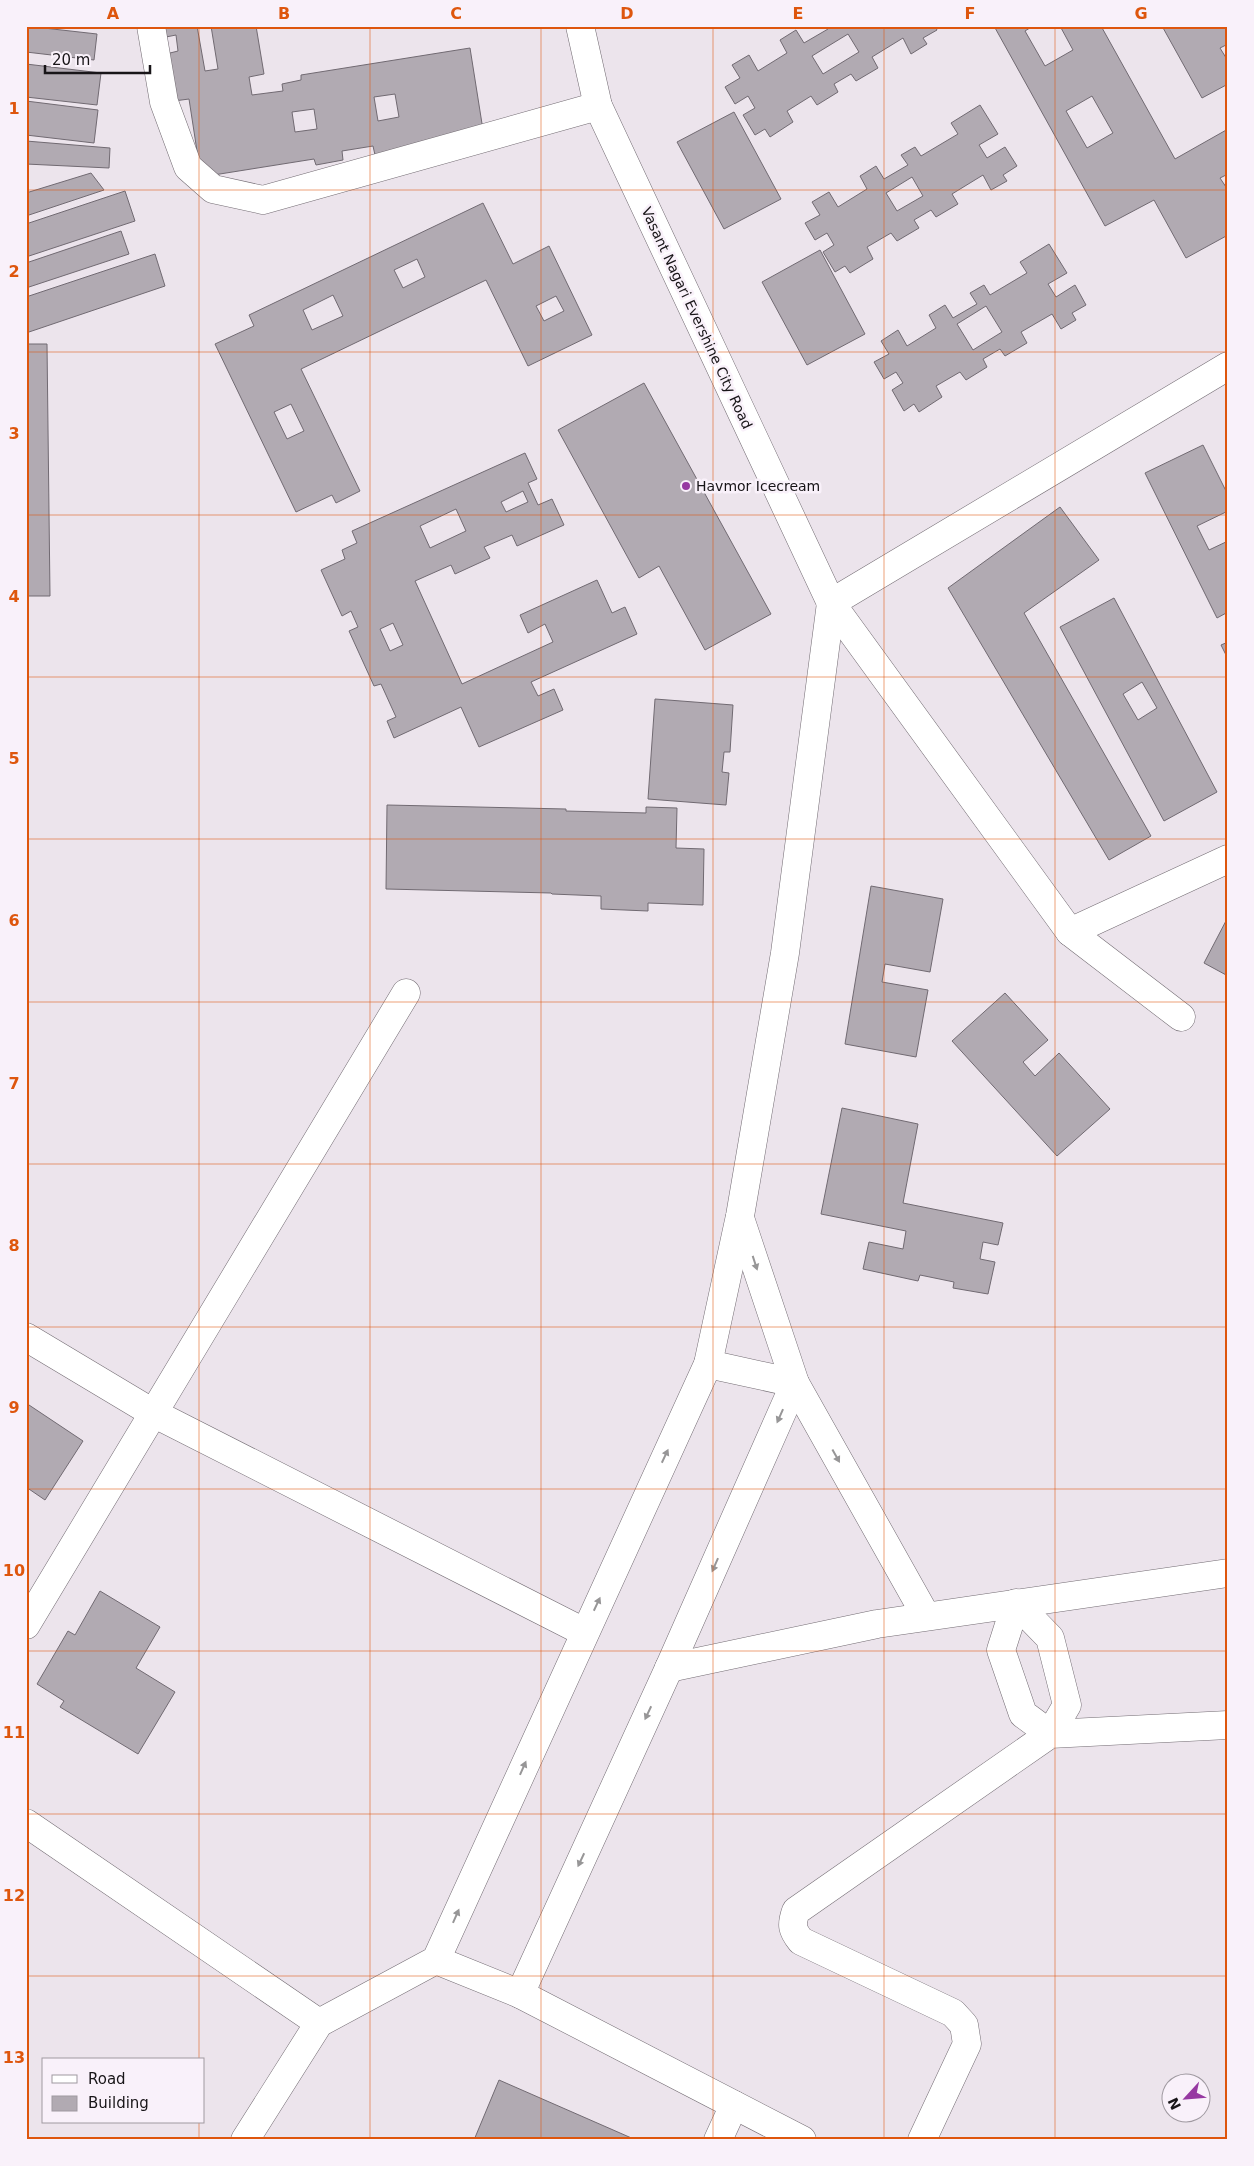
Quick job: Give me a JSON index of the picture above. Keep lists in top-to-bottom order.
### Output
{
  "streets": {
    "street": ["Vasant Nagari Evershine City Road"]
  },
  "places": ["Havmor Icecream"],
  "legend": ["Road", "Building"],
  "scale_bar": "20 m",
  "north": "bottom left",
  "grid": {
    "columns": [
      "A",
      "B",
      "C",
      "D",
      "E",
      "F",
      "G"
    ],
    "rows": [
      "1",
      "2",
      "3",
      "4",
      "5",
      "6",
      "7",
      "8",
      "9",
      "10",
      "11",
      "12",
      "13"
    ]
  }
}
